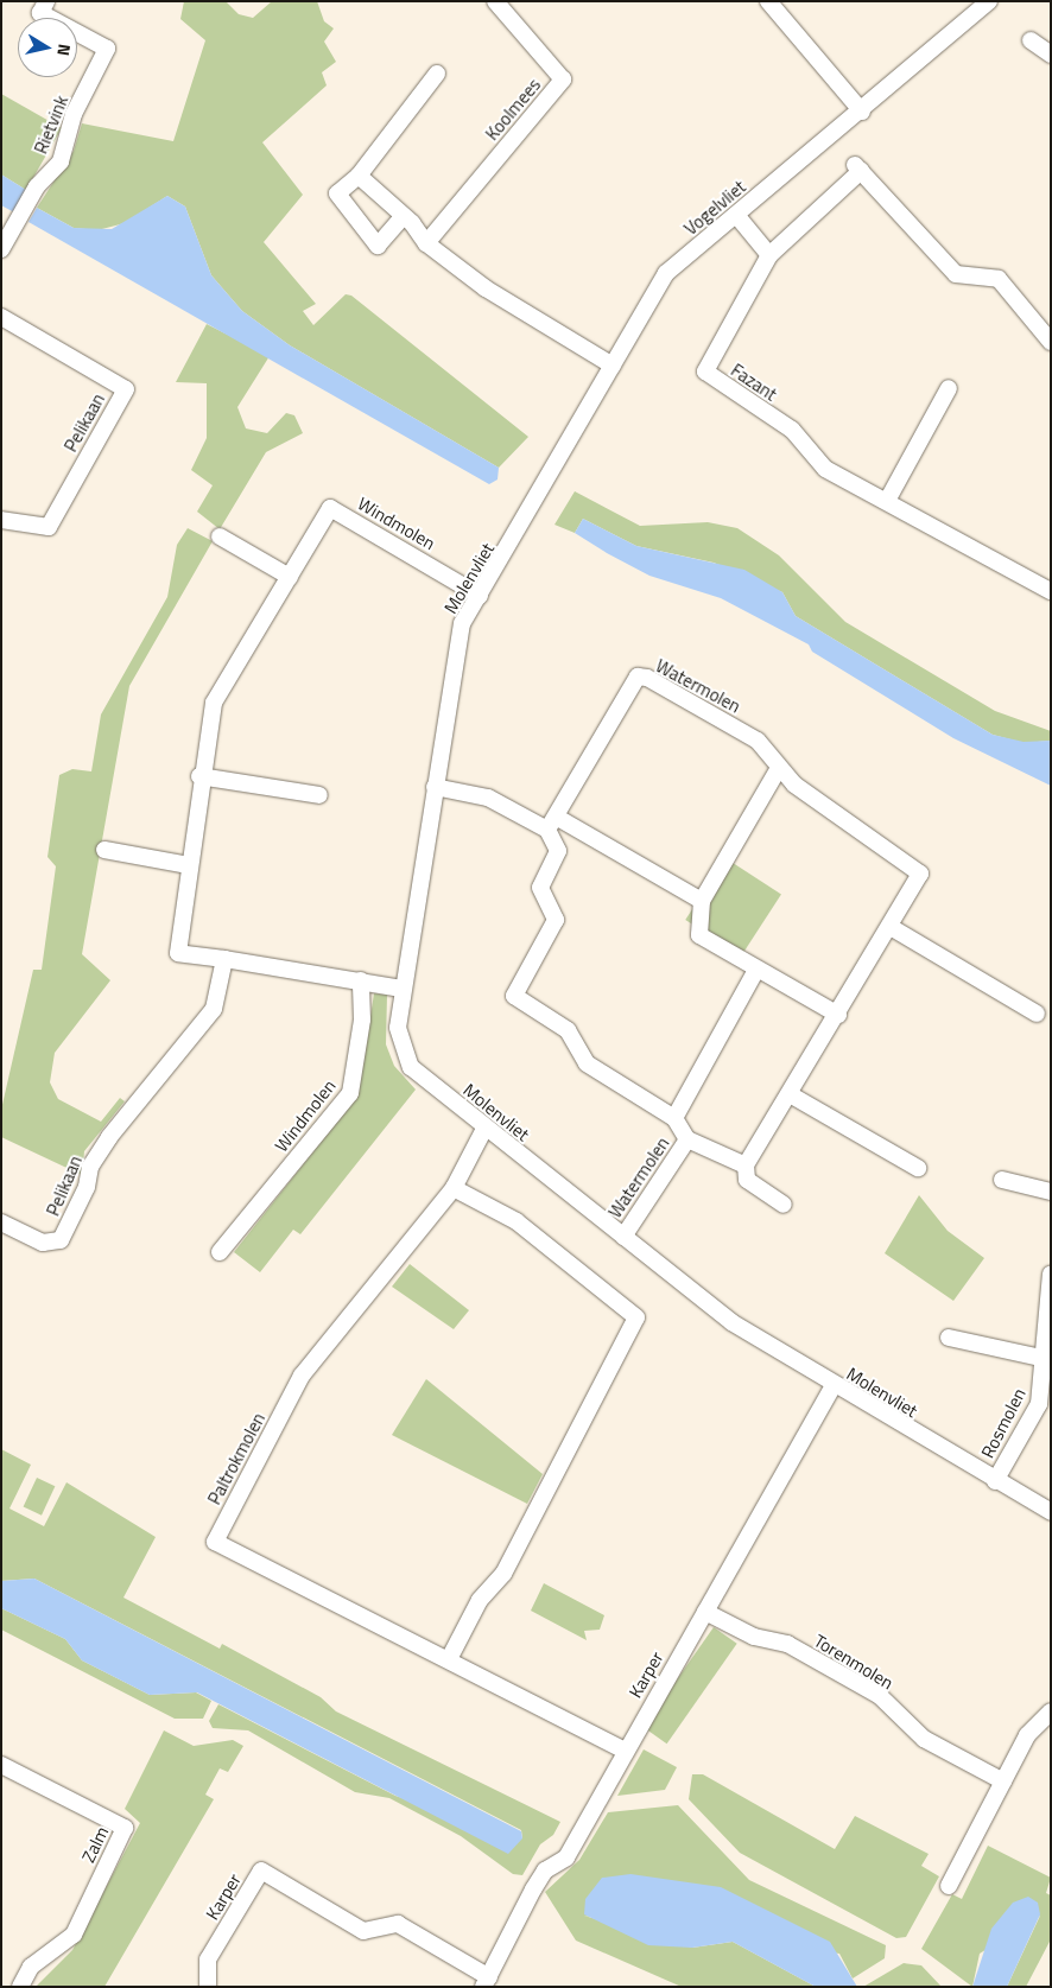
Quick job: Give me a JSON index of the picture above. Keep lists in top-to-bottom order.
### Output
{
  "streets": {
    "street": [
      "Koolmees",
      "Rietvink",
      "Vogelvliet",
      "Fazant",
      "Pelikaan",
      "Windmolen",
      "Molenvliet",
      "Watermolen",
      "Rosmolen",
      "Paltrokmolen",
      "Torenmolen",
      "Karper",
      "Zalm"
    ]
  },
  "crossings": [
    ["Vogelvliet", "Molenvliet"],
    ["Pelikaan", "Windmolen"],
    ["Windmolen", "Molenvliet"],
    ["Molenvliet", "Watermolen"],
    ["Molenvliet", "Rosmolen"],
    ["Molenvliet", "Paltrokmolen"],
    ["Molenvliet", "Karper"],
    ["Paltrokmolen", "Karper"],
    ["Torenmolen", "Karper"]
  ],
  "north": "right"
}
